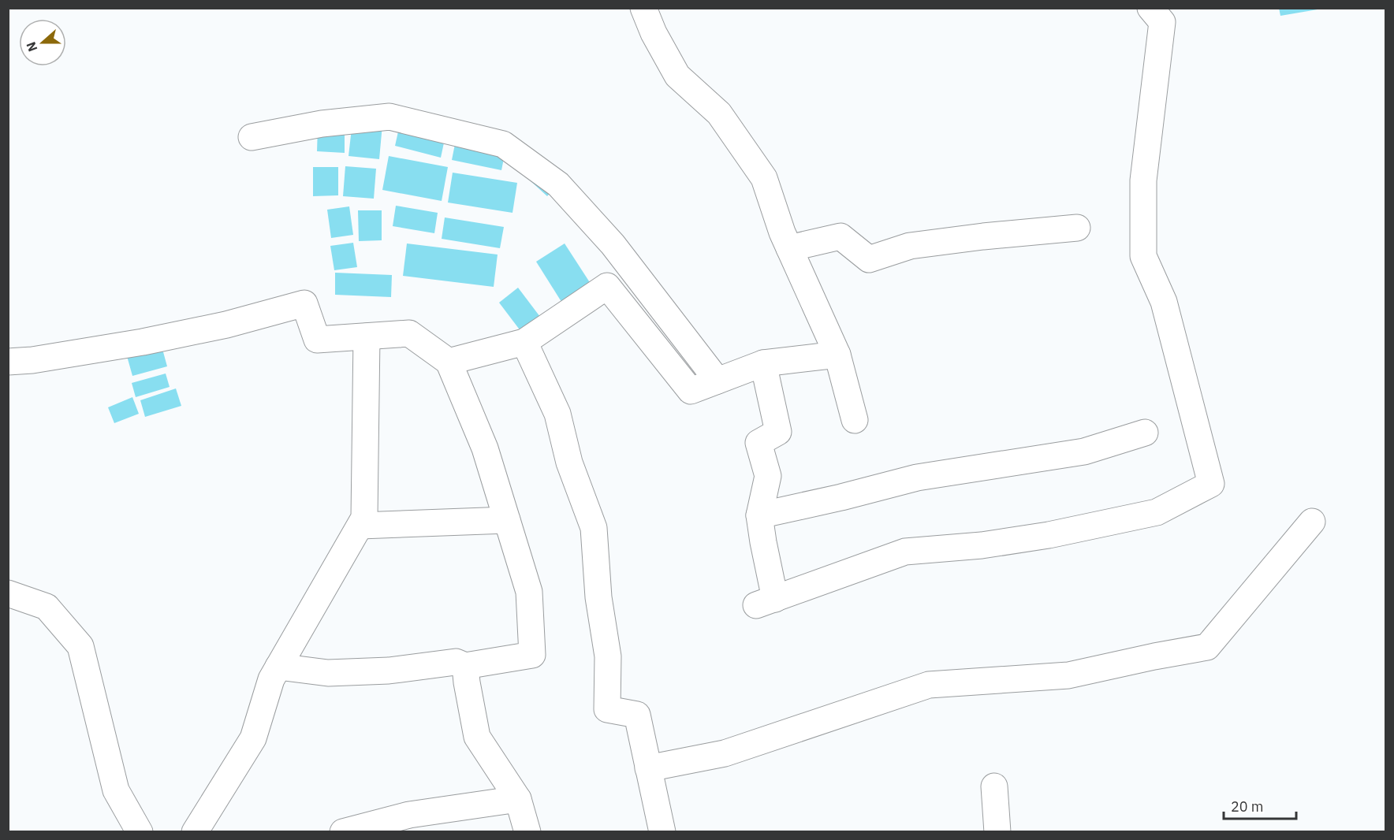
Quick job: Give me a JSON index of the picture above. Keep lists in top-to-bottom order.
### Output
{
  "scale_bar": "20 m",
  "north": "left"
}
